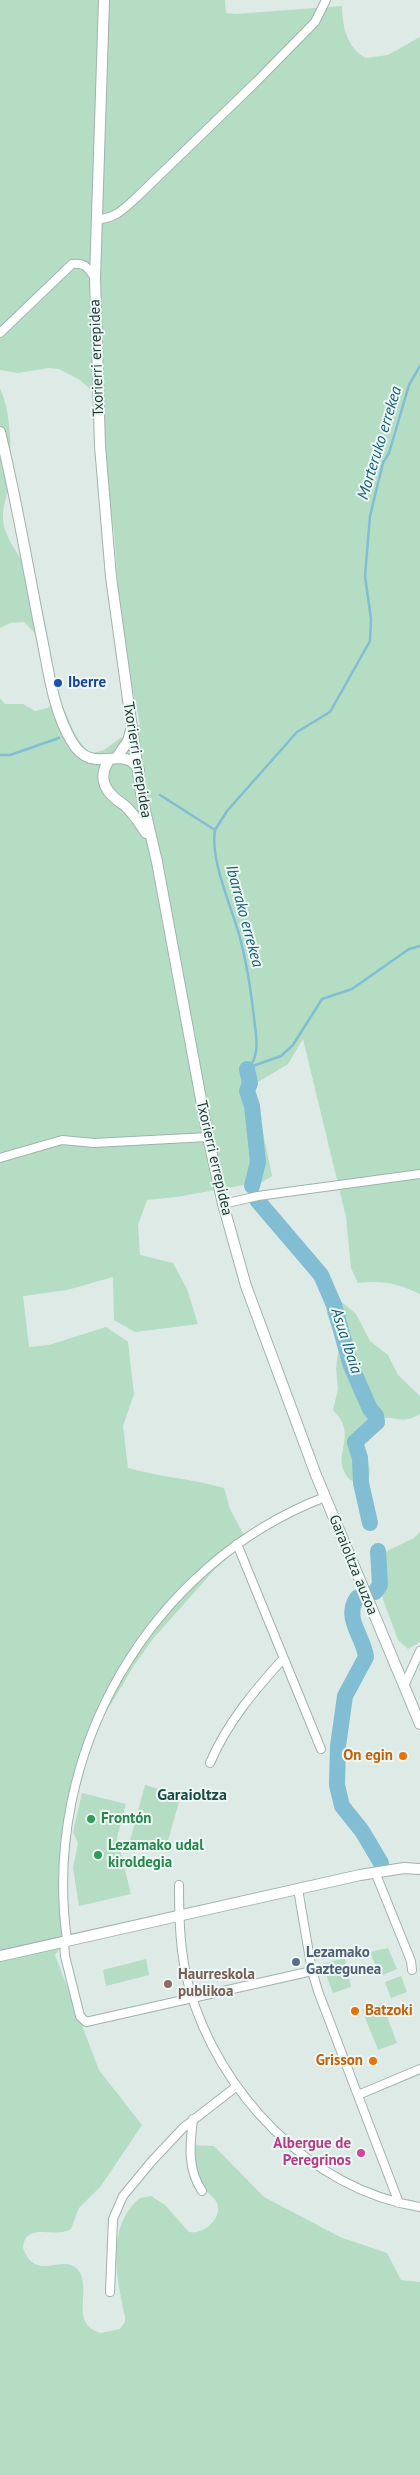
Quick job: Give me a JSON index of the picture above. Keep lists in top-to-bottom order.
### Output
{
  "streets": {
    "street": ["Txorierri errepidea", "Garaioltza auzoa"]
  },
  "crossings": [
    ["Txorierri errepidea", "Garaioltza auzoa"]
  ],
  "districts": ["Garaioltza"],
  "water": ["Morteruko errekea", "Ibarrako errekea", "Asua Ibaia"],
  "places": [
    "Iberre",
    "On egin",
    "Frontón",
    "Lezamako udal kiroldegia",
    "Lezamako Gaztegunea",
    "Haurreskola publikoa",
    "Batzoki",
    "Grisson",
    "Albergue de Peregrinos"
  ]
}
